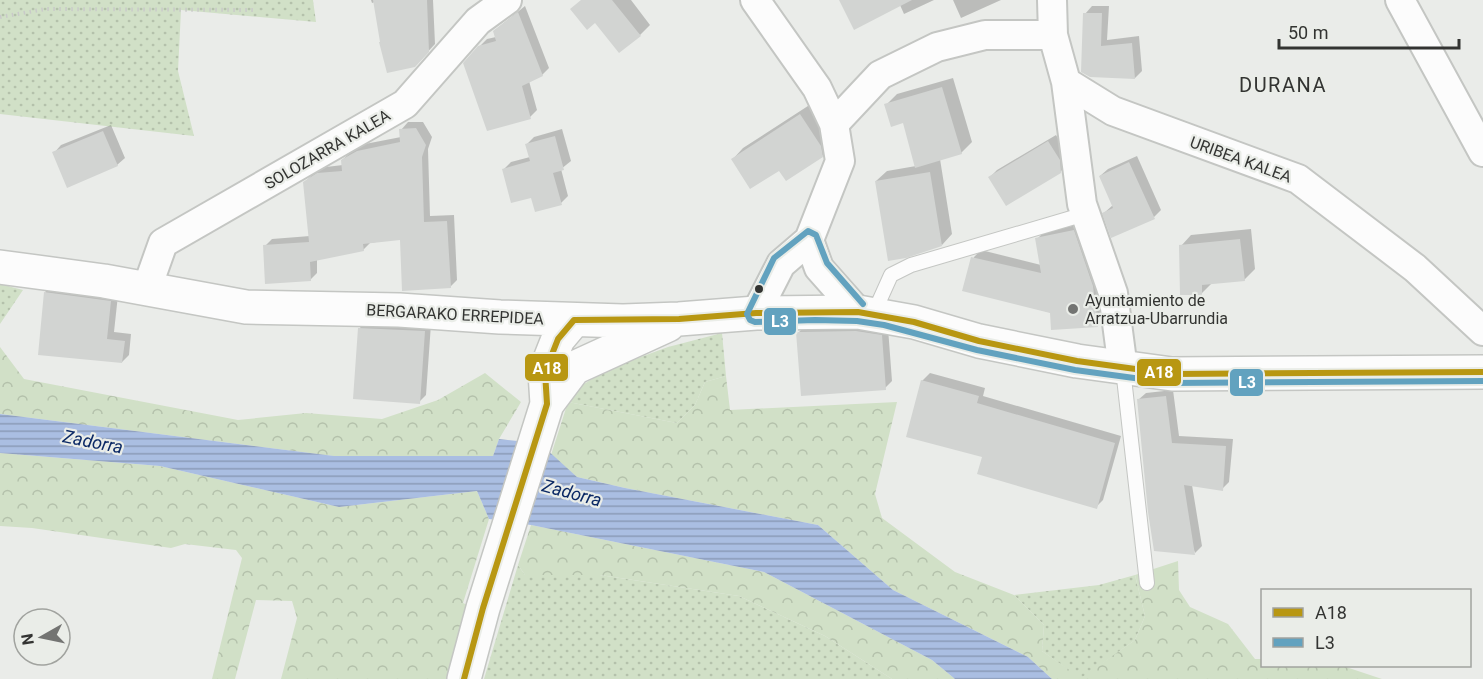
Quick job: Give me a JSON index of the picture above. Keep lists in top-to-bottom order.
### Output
{
  "streets": {
    "street": ["SOLOZARRA KALEA", "URIBEA KALEA", "BERGARAKO ERREPIDEA"]
  },
  "crossings": [
    ["SOLOZARRA KALEA", "BERGARAKO ERREPIDEA"]
  ],
  "districts": ["DURANA"],
  "water": ["Zadorra"],
  "places": ["Ayuntamiento de Arratzua-Ubarrundia"],
  "lines": ["transit line L3", "transit line A18"],
  "legend": ["A18", "L3"],
  "scale_bar": "50 m",
  "north": "left"
}
